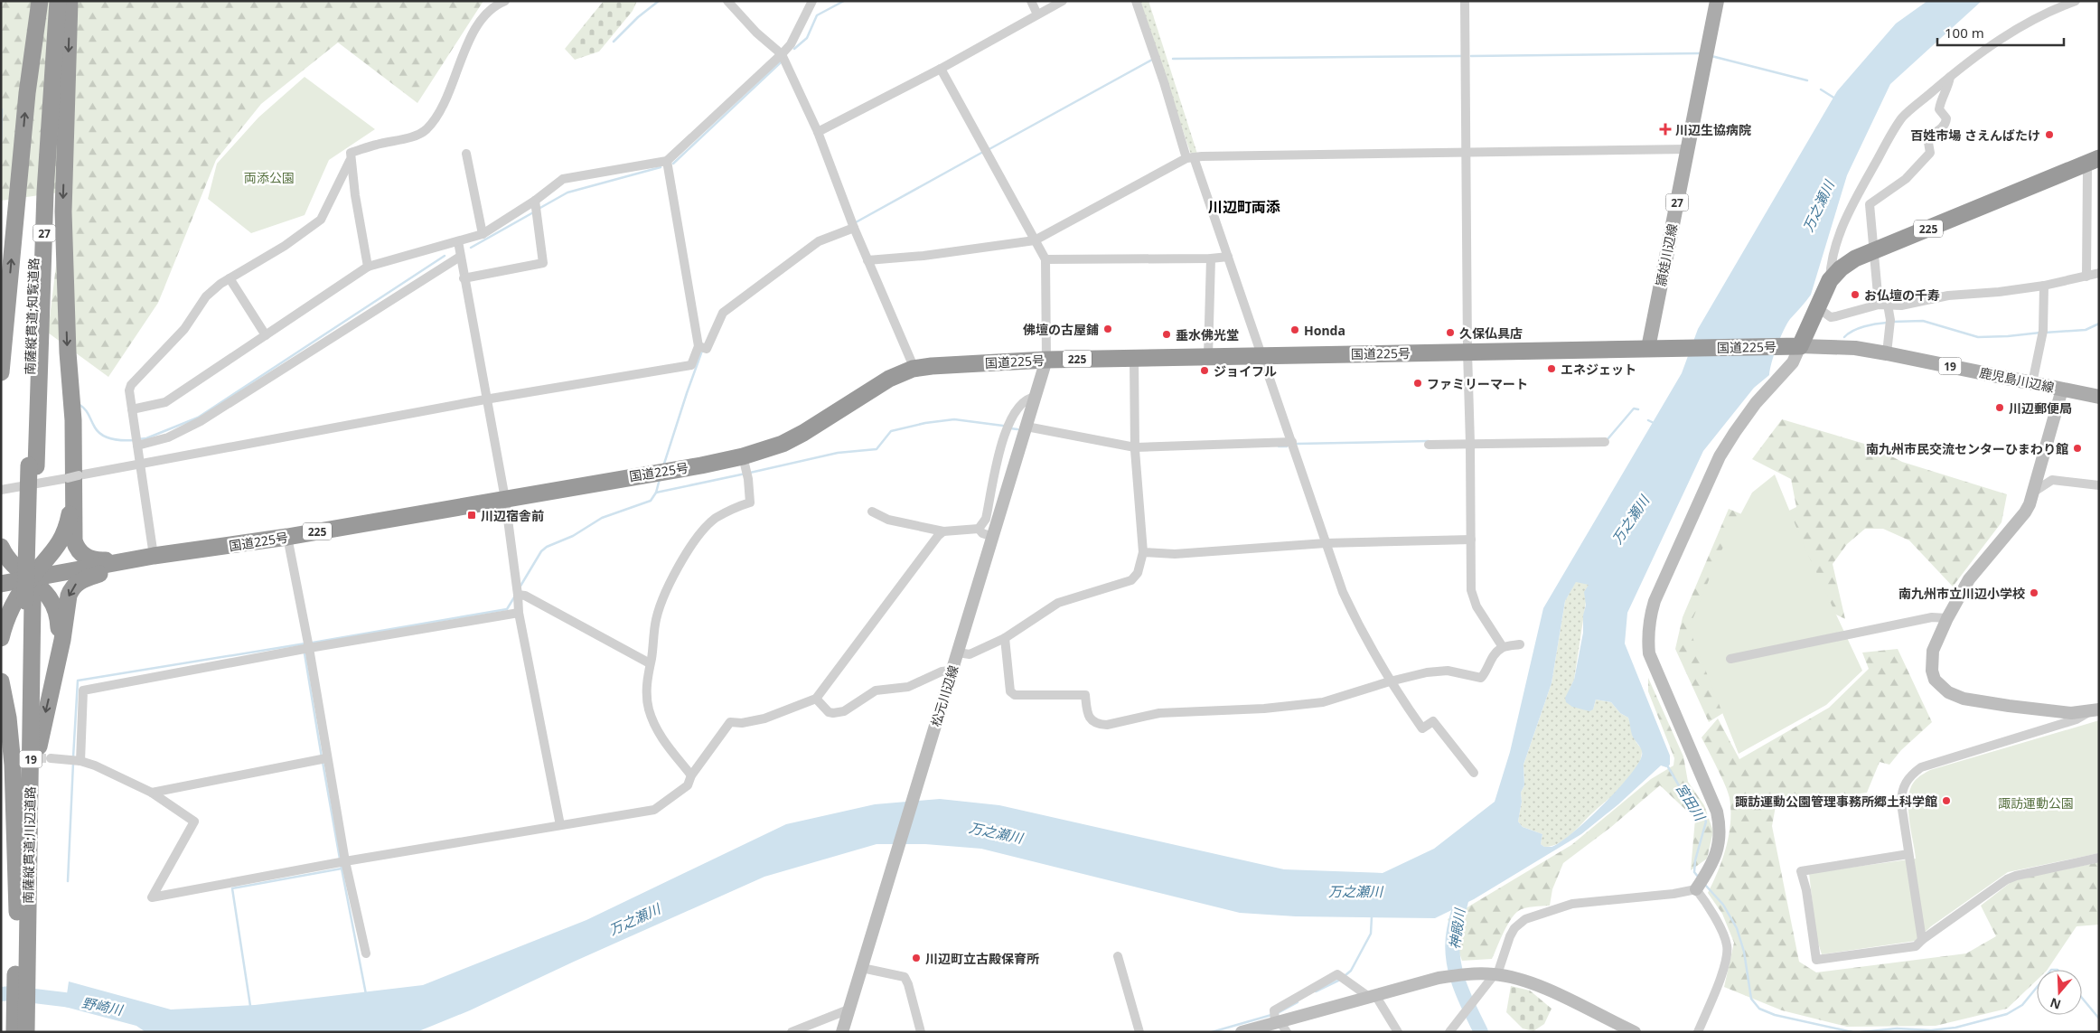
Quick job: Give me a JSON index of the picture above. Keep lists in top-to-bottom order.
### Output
{
  "streets": {
    "highway": [
      "27",
      "225",
      "南薩縦貫道;知覧道路",
      "国道225号",
      "19",
      "南薩縦貫道;川辺道路"
    ],
    "main road": ["頴娃川辺線", "鹿児島川辺線"],
    "street": ["松元川辺線"]
  },
  "crossings": [
    ["225", "国道225号"],
    ["225", "鹿児島川辺線"],
    ["頴娃川辺線", "国道225号"],
    ["南薩縦貫道;知覧道路", "国道225号"],
    ["南薩縦貫道;知覧道路", "19"],
    ["南薩縦貫道;知覧道路", "南薩縦貫道;川辺道路"],
    ["国道225号", "19"],
    ["国道225号", "鹿児島川辺線"],
    ["国道225号", "松元川辺線"],
    ["国道225号", "南薩縦貫道;川辺道路"],
    ["19", "南薩縦貫道;川辺道路"]
  ],
  "districts": ["川辺町両添"],
  "water": [
    "万之瀬川",
    "宮田川",
    "神殿川",
    "野崎川"
  ],
  "parks": ["両添公園", "諏訪運動公園"],
  "places": {
    "health": ["川辺生協病院"],
    "other": [
      "百姓市場 さえんばたけ",
      "お仏壇の千寿",
      "佛壇の古屋鋪",
      "Honda",
      "久保仏具店",
      "垂水佛光堂",
      "エネジェット",
      "ジョイフル",
      "ファミリーマート",
      "川辺郵便局",
      "南九州市民交流センターひまわり館",
      "南九州市立川辺小学校",
      "諏訪運動公園管理事務所郷土科学館",
      "川辺町立古殿保育所"
    ],
    "transit": ["川辺宿舎前"]
  },
  "scale_bar": "100 m",
  "north": "bottom"
}
